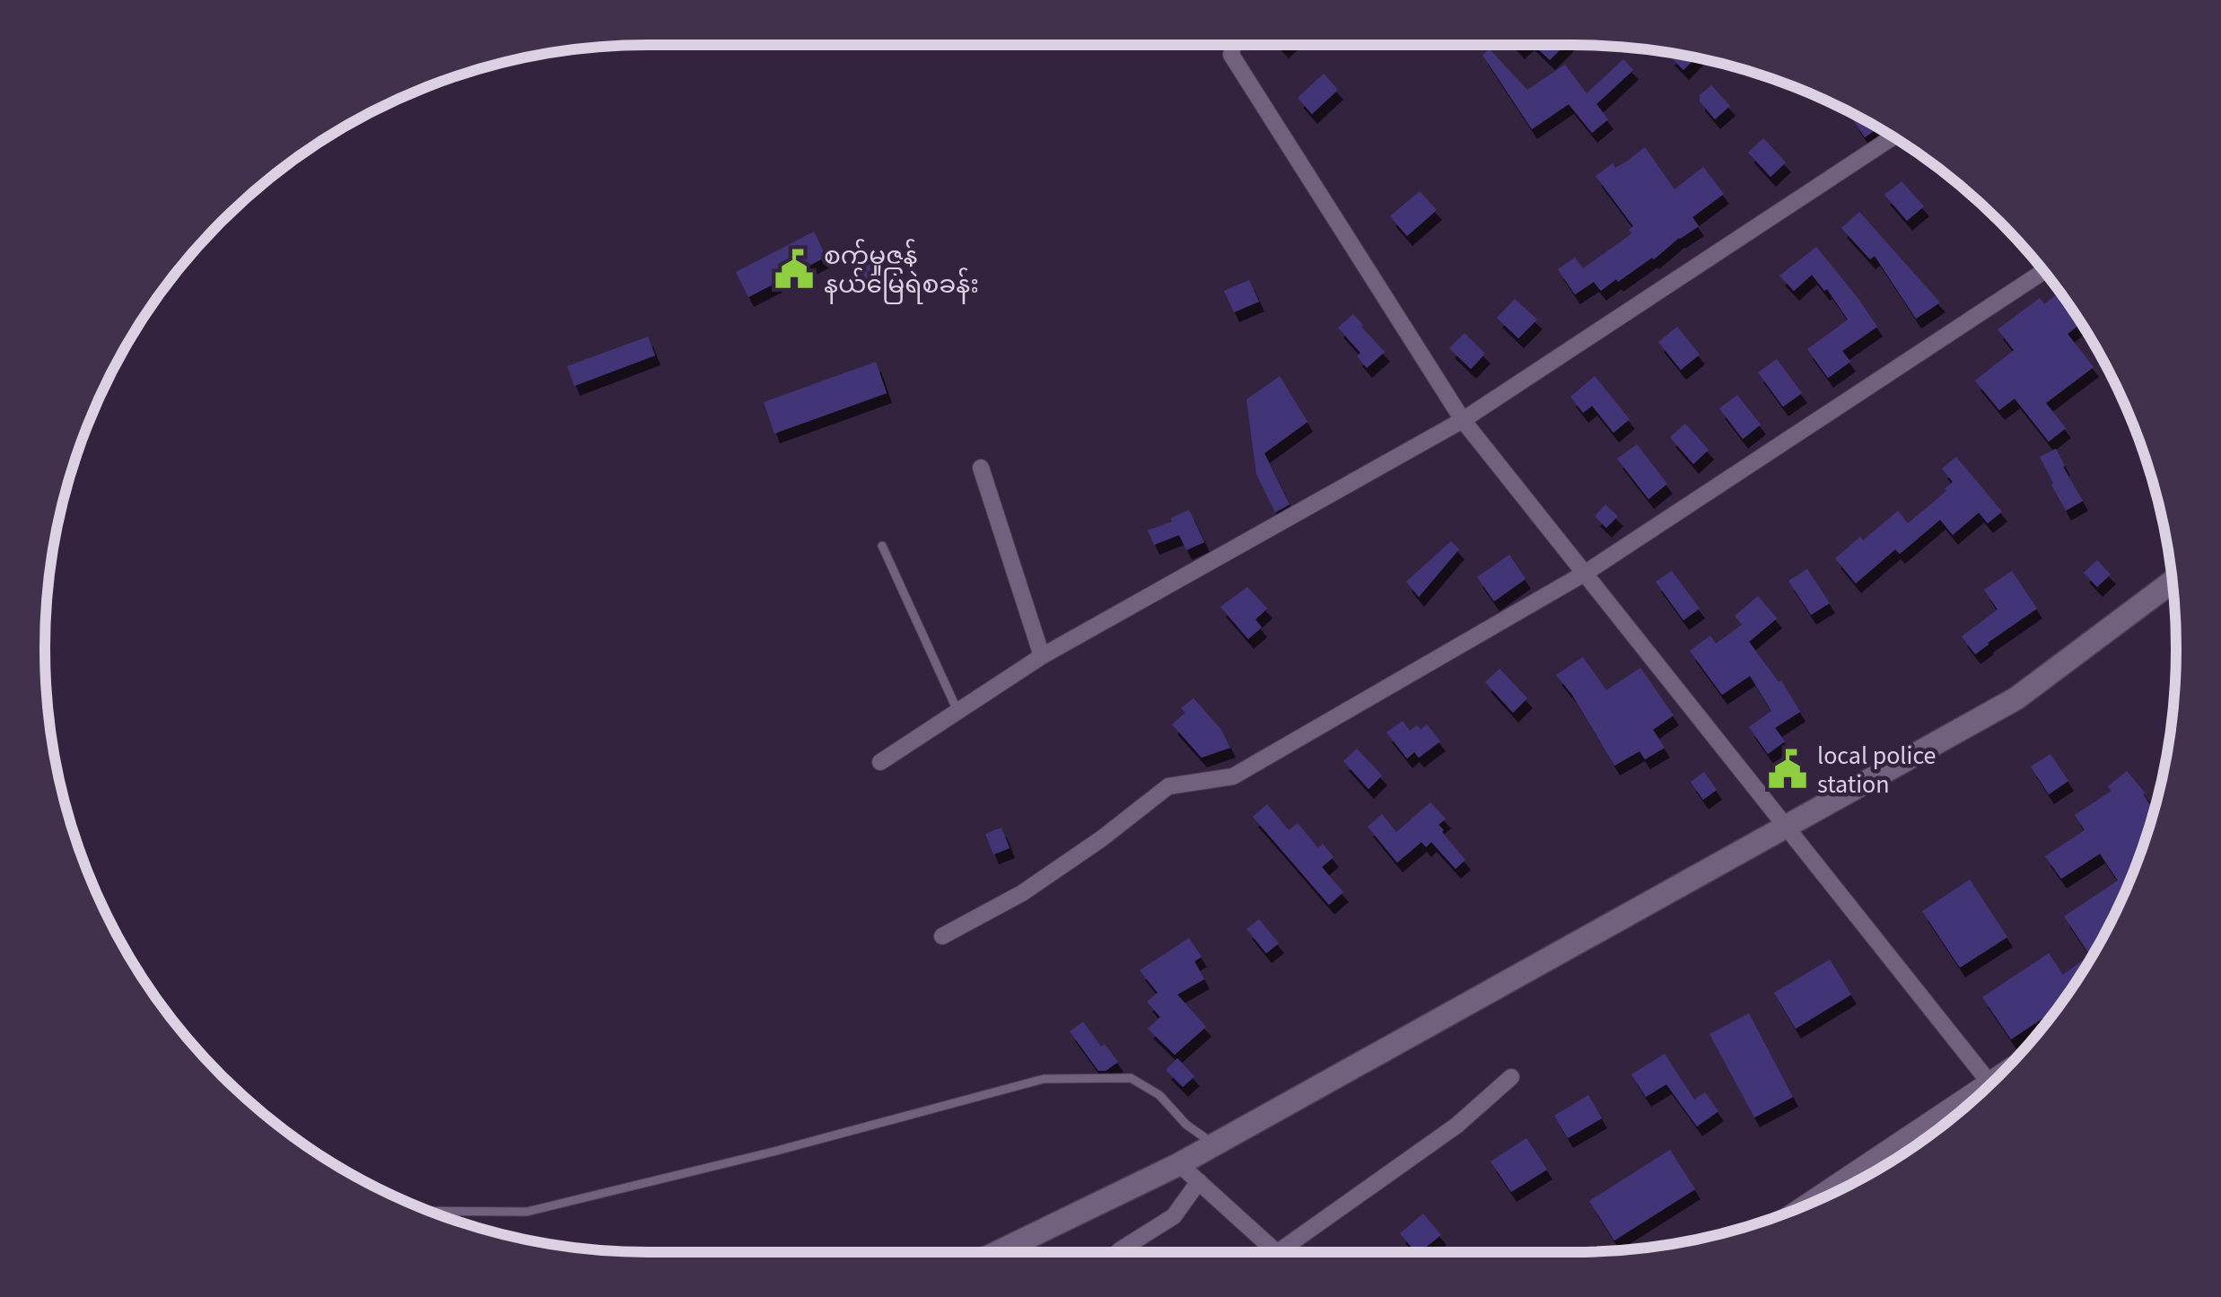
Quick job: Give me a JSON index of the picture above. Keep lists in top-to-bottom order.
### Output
{
  "places": {
    "public building": ["စက်မှုဇုန် နယ်မြေရဲစခန်း", "local police station"]
  }
}
